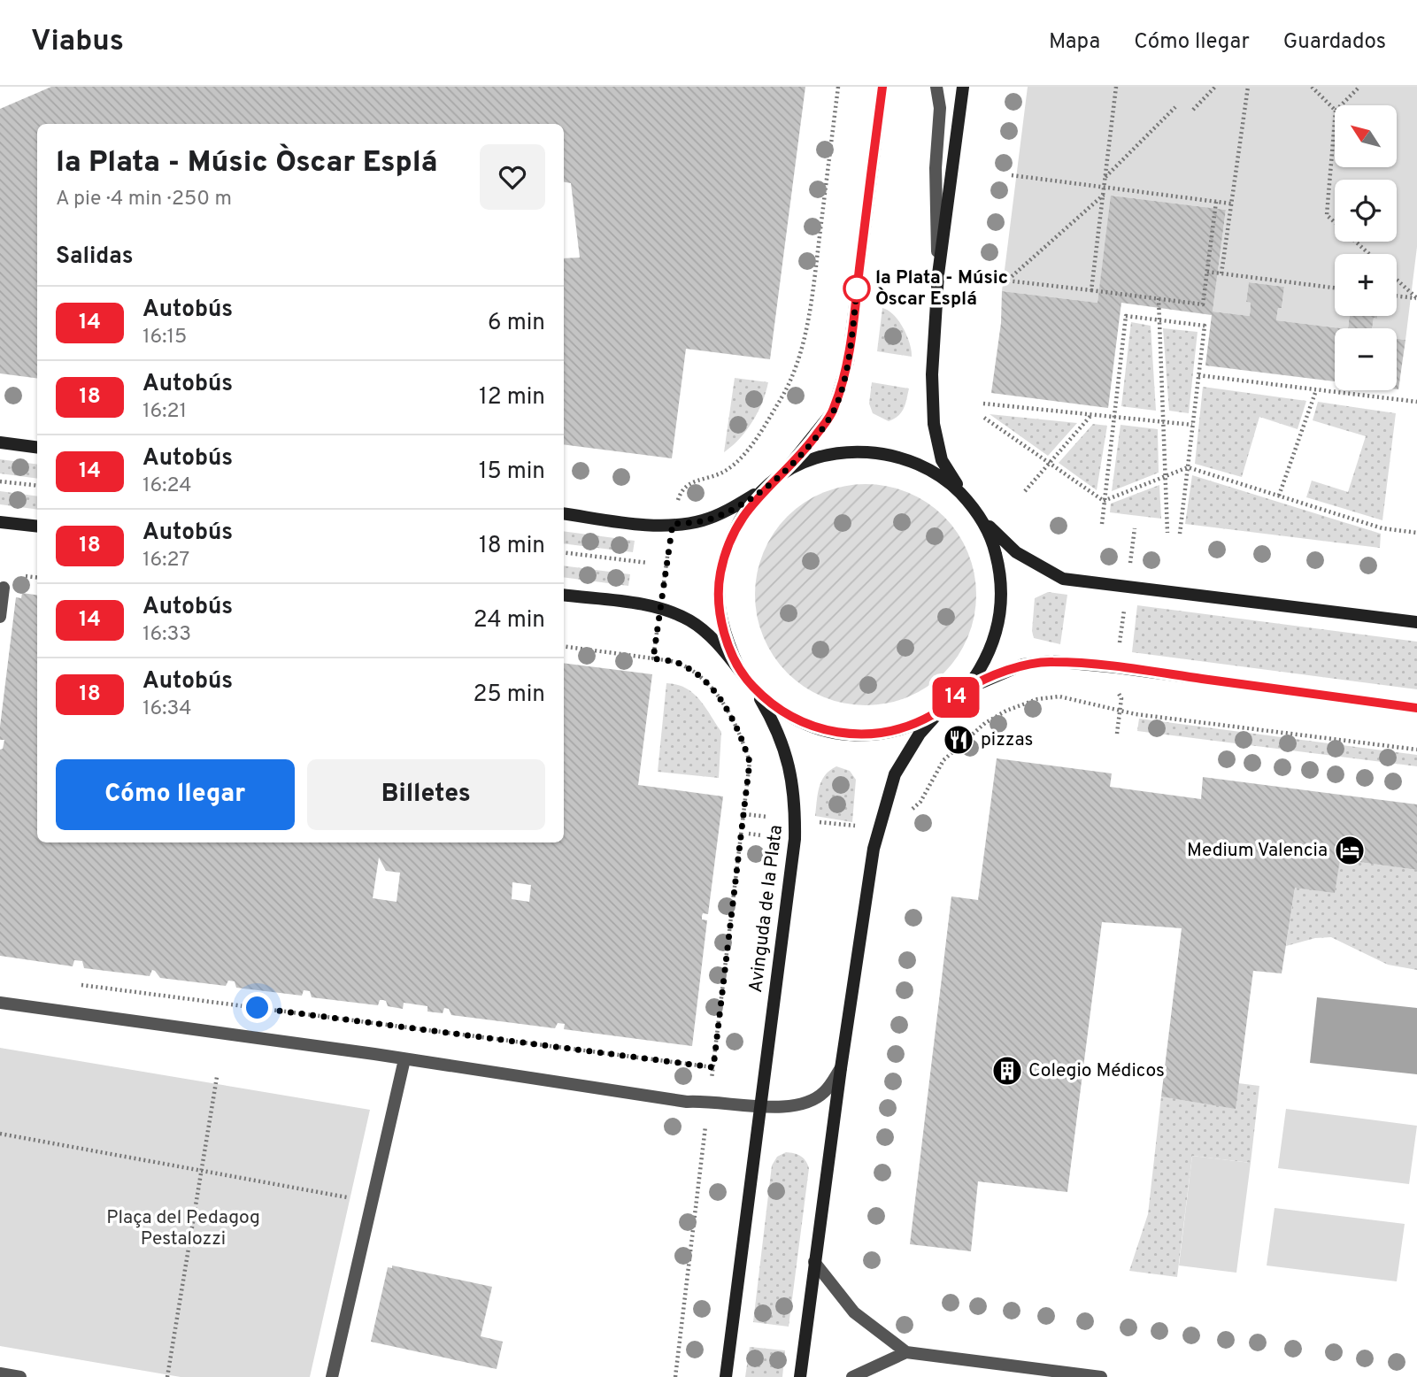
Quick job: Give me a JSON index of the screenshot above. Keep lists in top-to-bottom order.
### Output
{
  "streets": {
    "main road": ["Avinguda de la Plata"]
  },
  "parks": ["Plaça del Pedagog Pestalozzi"],
  "places": {
    "other": ["la Plata - Músic Òscar Esplá"],
    "restaurant": ["pizzas"],
    "hotel": ["Medium Valencia"],
    "building": ["Colegio Médicos"]
  },
  "lines": ["bus line 14"],
  "north": "top left",
  "page": {
    "header": "Viabus",
    "nav": ["Mapa", "Cómo llegar", "Guardados"],
    "on_map": "14",
    "map_buttons": ["+", "−"],
    "heading": [
      ["la Plata - Músic Òscar Esplá", "A pie · 4 min · 250 m"],
      "Salidas"
    ],
    "list": [
      {
        "mark": "14",
        "name": "Autobús",
        "note": "16:15",
        "value": "6 min"
      },
      {
        "mark": "18",
        "name": "Autobús",
        "note": "16:21",
        "value": "12 min"
      },
      {
        "mark": "14",
        "name": "Autobús",
        "note": "16:24",
        "value": "15 min"
      },
      {
        "mark": "18",
        "name": "Autobús",
        "note": "16:27",
        "value": "18 min"
      },
      {
        "mark": "14",
        "name": "Autobús",
        "note": "16:33",
        "value": "24 min"
      },
      {
        "mark": "18",
        "name": "Autobús",
        "note": "16:34",
        "value": "25 min"
      }
    ],
    "buttons": ["Cómo llegar", "Billetes"]
  }
}
